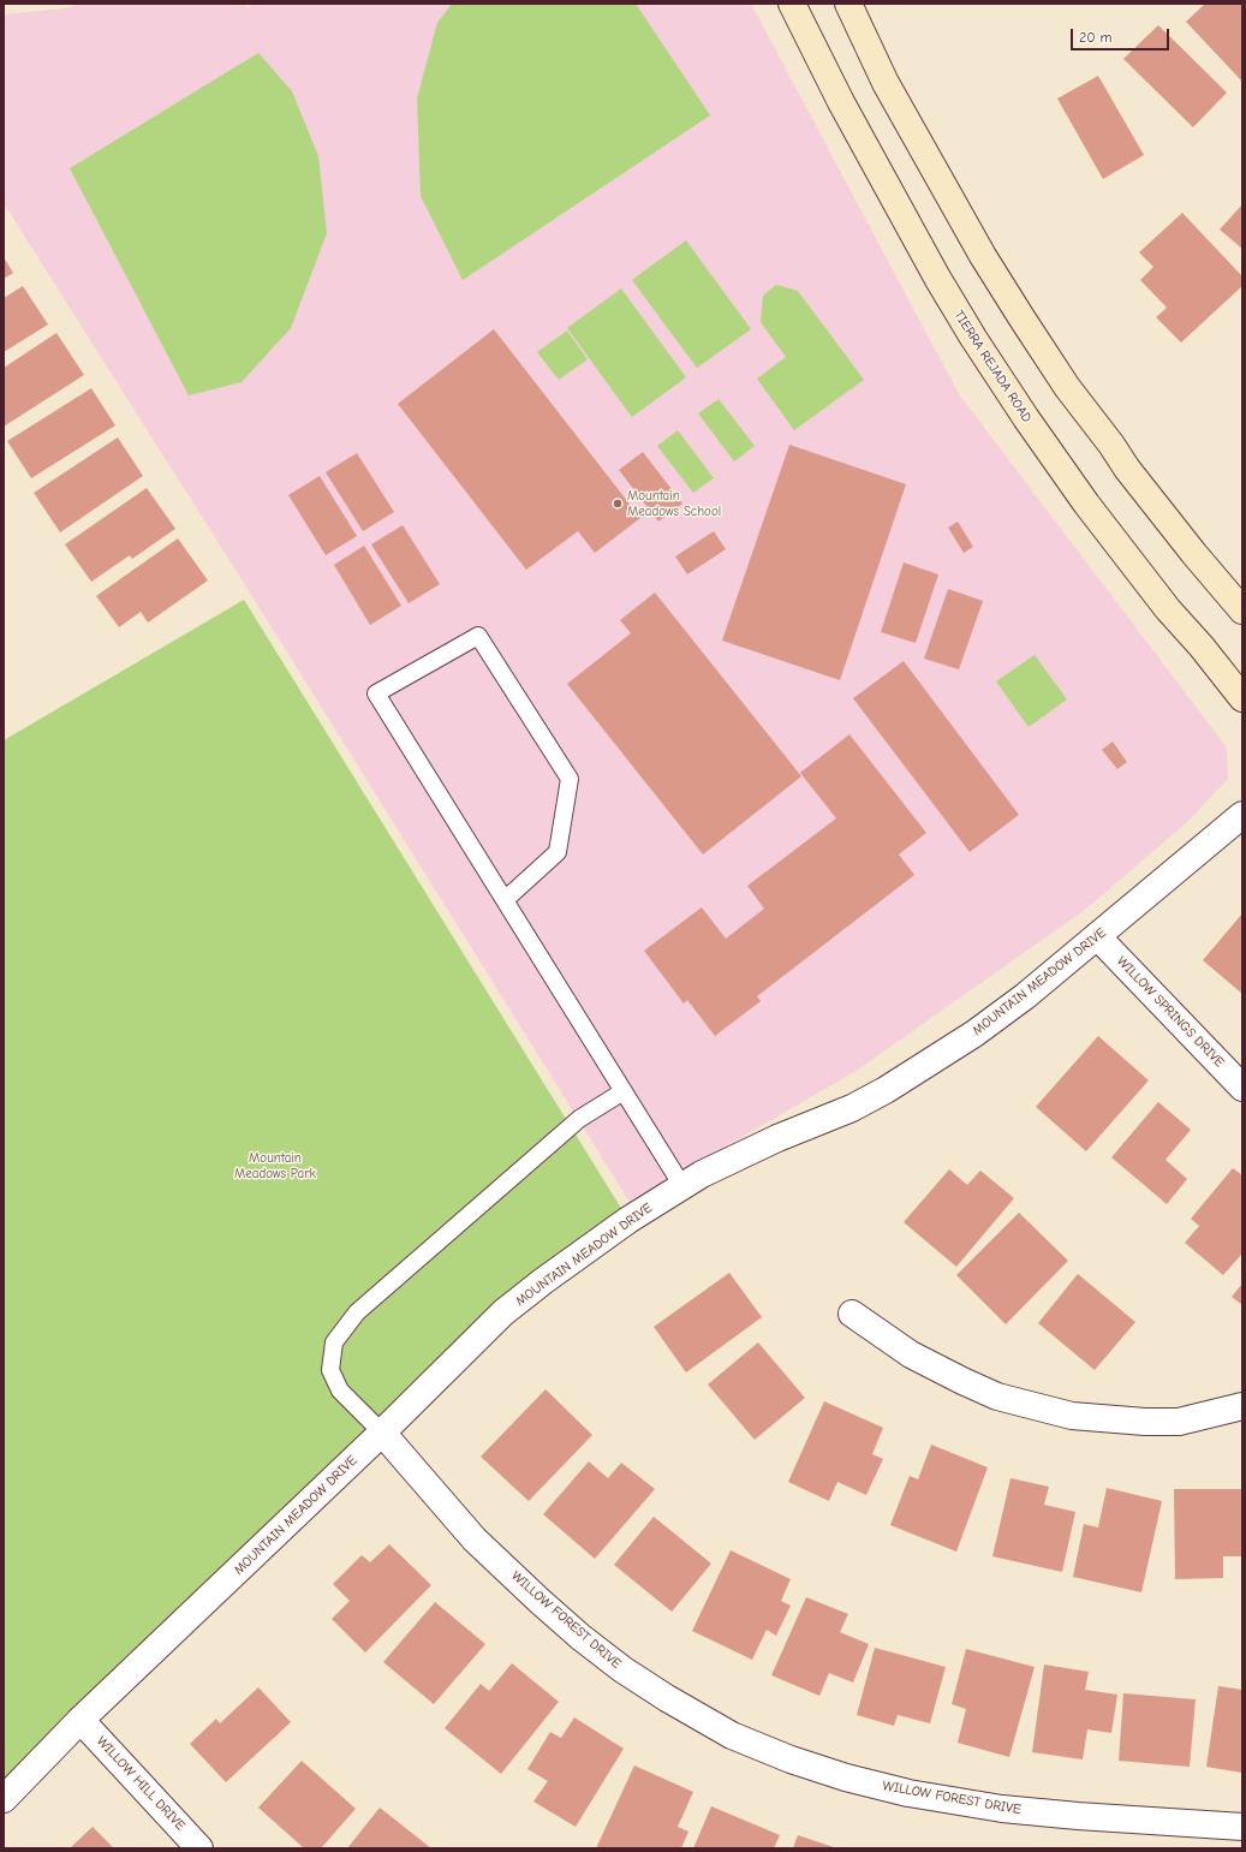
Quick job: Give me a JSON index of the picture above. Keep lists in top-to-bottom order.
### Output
{
  "streets": {
    "main road": ["TIERRA REJADA ROAD"],
    "street": [
      "MOUNTAIN MEADOW DRIVE",
      "WILLOW SPRINGS DRIVE",
      "WILLOW FOREST DRIVE",
      "WILLOW HILL DRIVE"
    ]
  },
  "crossings": [
    ["MOUNTAIN MEADOW DRIVE", "WILLOW SPRINGS DRIVE"],
    ["MOUNTAIN MEADOW DRIVE", "WILLOW FOREST DRIVE"],
    ["MOUNTAIN MEADOW DRIVE", "WILLOW HILL DRIVE"]
  ],
  "parks": ["Mountain Meadows Park"],
  "places": ["Mountain Meadows School"],
  "scale_bar": "20 m"
}
